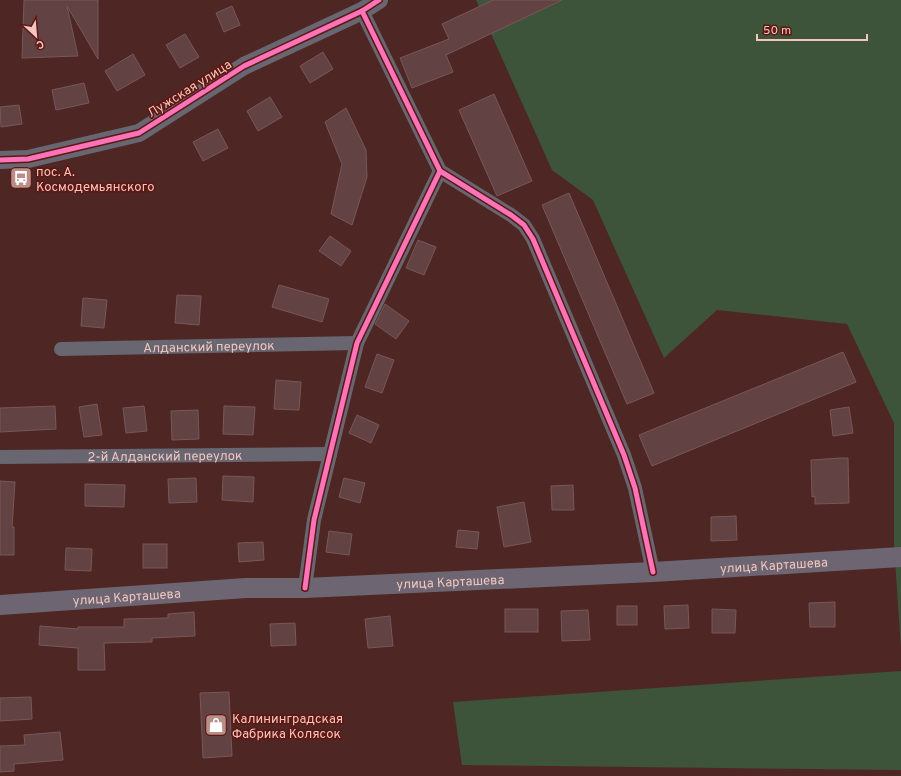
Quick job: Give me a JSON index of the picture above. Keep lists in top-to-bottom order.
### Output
{
  "streets": {
    "main road": ["улица Карташева"],
    "street": ["Лужская улица", "Алданский переулок", "2-й Алданский переулок"]
  },
  "places": {
    "bus stop": ["пос. А. Космодемьянского"],
    "shop": ["Калининградская Фабрика Колясок"]
  },
  "scale_bar": "50 m",
  "north": "bottom right"
}
